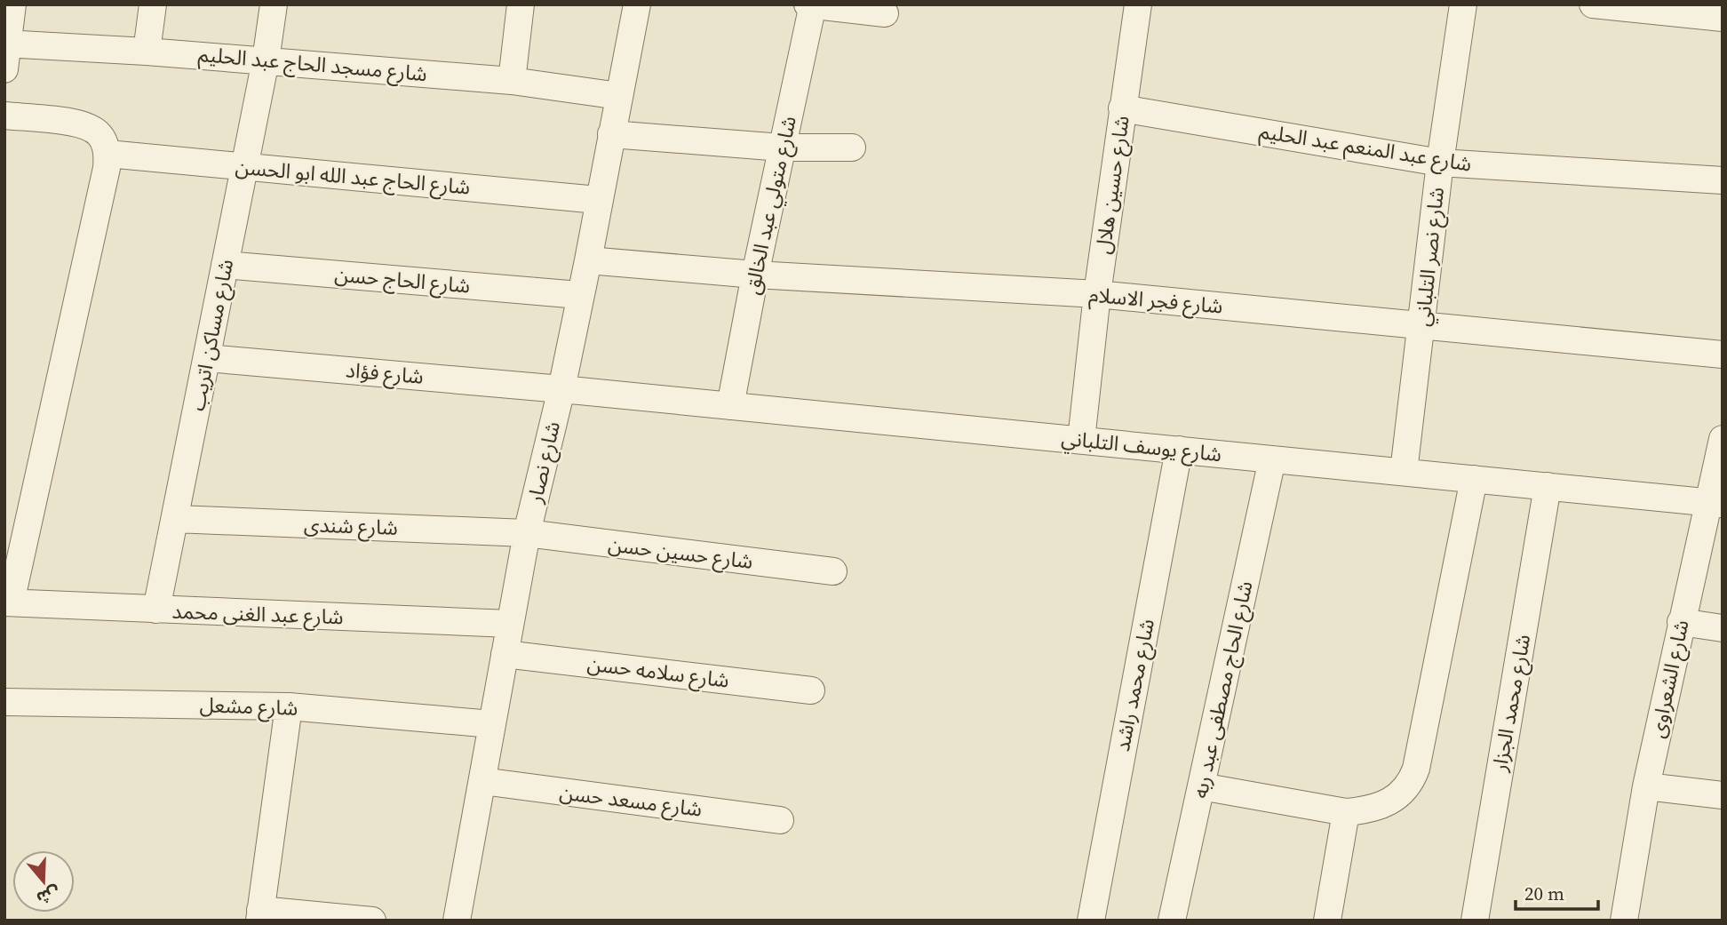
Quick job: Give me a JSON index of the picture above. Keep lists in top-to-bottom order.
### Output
{
  "streets": {
    "street": [
      "شارع مسجد الحاج عبد الحليم",
      "شارع عبد المنعم عبد الحليم",
      "شارع الحاج عبد الله ابو الحسن",
      "شارع حسين هلال",
      "شارع متولي عبد الخالق",
      "شارع نصر التلباني",
      "شارع الحاج حسن",
      "شارع فجر الاسلام",
      "شارع مساكن اتريب",
      "شارع فؤاد",
      "شارع يوسف التلباني",
      "شارع نصار",
      "شارع شندى",
      "شارع حسين حسن",
      "شارع عبد الغنى محمد",
      "شارع سلامه حسن",
      "شارع الشعراوى",
      "شارع محمد راشد",
      "شارع الحاج مصطفى عبد ربه",
      "شارع محمد الجزار",
      "شارع مشعل",
      "شارع مسعد حسن"
    ]
  },
  "crossings": [
    ["شارع مسجد الحاج عبد الحليم", "شارع مساكن اتريب"],
    ["شارع مسجد الحاج عبد الحليم", "شارع نصار"],
    ["شارع عبد المنعم عبد الحليم", "شارع حسين هلال"],
    ["شارع عبد المنعم عبد الحليم", "شارع نصر التلباني"],
    ["شارع الحاج عبد الله ابو الحسن", "شارع مساكن اتريب"],
    ["شارع الحاج عبد الله ابو الحسن", "شارع نصار"],
    ["شارع حسين هلال", "شارع فجر الاسلام"],
    ["شارع حسين هلال", "شارع يوسف التلباني"],
    ["شارع متولي عبد الخالق", "شارع فجر الاسلام"],
    ["شارع متولي عبد الخالق", "شارع يوسف التلباني"],
    ["شارع نصر التلباني", "شارع فجر الاسلام"],
    ["شارع نصر التلباني", "شارع يوسف التلباني"],
    ["شارع الحاج حسن", "شارع مساكن اتريب"],
    ["شارع الحاج حسن", "شارع نصار"],
    ["شارع فجر الاسلام", "شارع نصار"],
    ["شارع مساكن اتريب", "شارع فؤاد"],
    ["شارع مساكن اتريب", "شارع شندى"],
    ["شارع مساكن اتريب", "شارع عبد الغنى محمد"],
    ["شارع فؤاد", "شارع يوسف التلباني"],
    ["شارع فؤاد", "شارع نصار"],
    ["شارع يوسف التلباني", "شارع نصار"],
    ["شارع يوسف التلباني", "شارع الشعراوى"],
    ["شارع يوسف التلباني", "شارع محمد راشد"],
    ["شارع يوسف التلباني", "شارع الحاج مصطفى عبد ربه"],
    ["شارع يوسف التلباني", "شارع محمد الجزار"],
    ["شارع نصار", "شارع شندى"],
    ["شارع نصار", "شارع حسين حسن"],
    ["شارع نصار", "شارع عبد الغنى محمد"],
    ["شارع نصار", "شارع سلامه حسن"],
    ["شارع نصار", "شارع مشعل"],
    ["شارع نصار", "شارع مسعد حسن"],
    ["شارع شندى", "شارع حسين حسن"]
  ],
  "scale_bar": "20 m",
  "north": "bottom"
}
